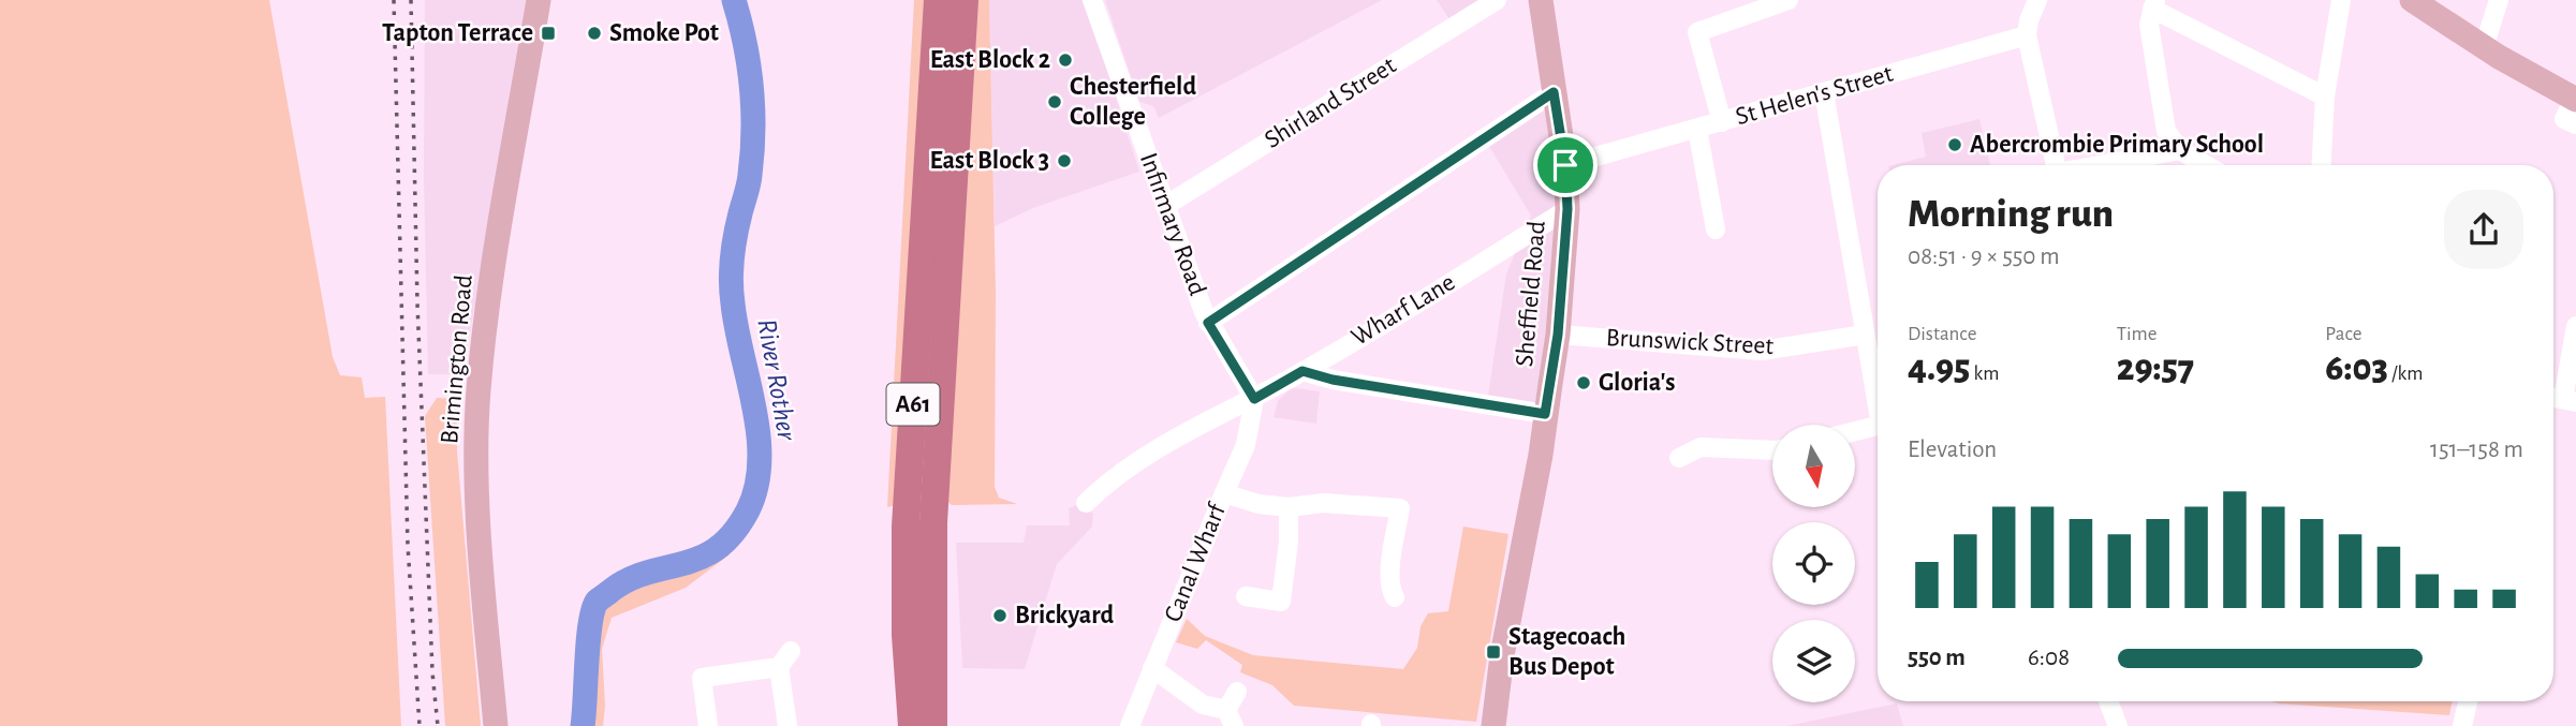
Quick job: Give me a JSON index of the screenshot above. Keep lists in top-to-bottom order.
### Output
{
  "streets": {
    "highway": ["A61"],
    "main road": ["Sheffield Road", "Brimington Road"],
    "street": [
      "St Helen's Street",
      "Shirland Street",
      "Infirmary Road",
      "Wharf Lane",
      "Brunswick Street",
      "Canal Wharf"
    ]
  },
  "crossings": [
    ["St Helen's Street", "Sheffield Road"],
    ["Shirland Street", "Infirmary Road"],
    ["Infirmary Road", "Wharf Lane"],
    ["Infirmary Road", "Canal Wharf"],
    ["Sheffield Road", "Wharf Lane"],
    ["Sheffield Road", "Brunswick Street"],
    ["Wharf Lane", "Canal Wharf"]
  ],
  "water": ["River Rother"],
  "places": {
    "transit": ["Tapton Terrace", "Stagecoach Bus Depot"],
    "other": [
      "Smoke Pot",
      "East Block 2",
      "Chesterfield College",
      "Abercrombie Primary School",
      "East Block 3",
      "Gloria's",
      "Brickyard"
    ]
  },
  "north": "bottom",
  "page": {
    "heading": ["Morning run", "08:51 · 9 × 550 m"],
    "stats": [
      ["Distance", "4.95 km"],
      ["Time", "29:57"],
      ["Pace", "6:03 /km"]
    ],
    "chart": ["Elevation", "151–158 m"],
    "list": [
      {
        "name": "550 m",
        "note": "6:08"
      }
    ]
  }
}
